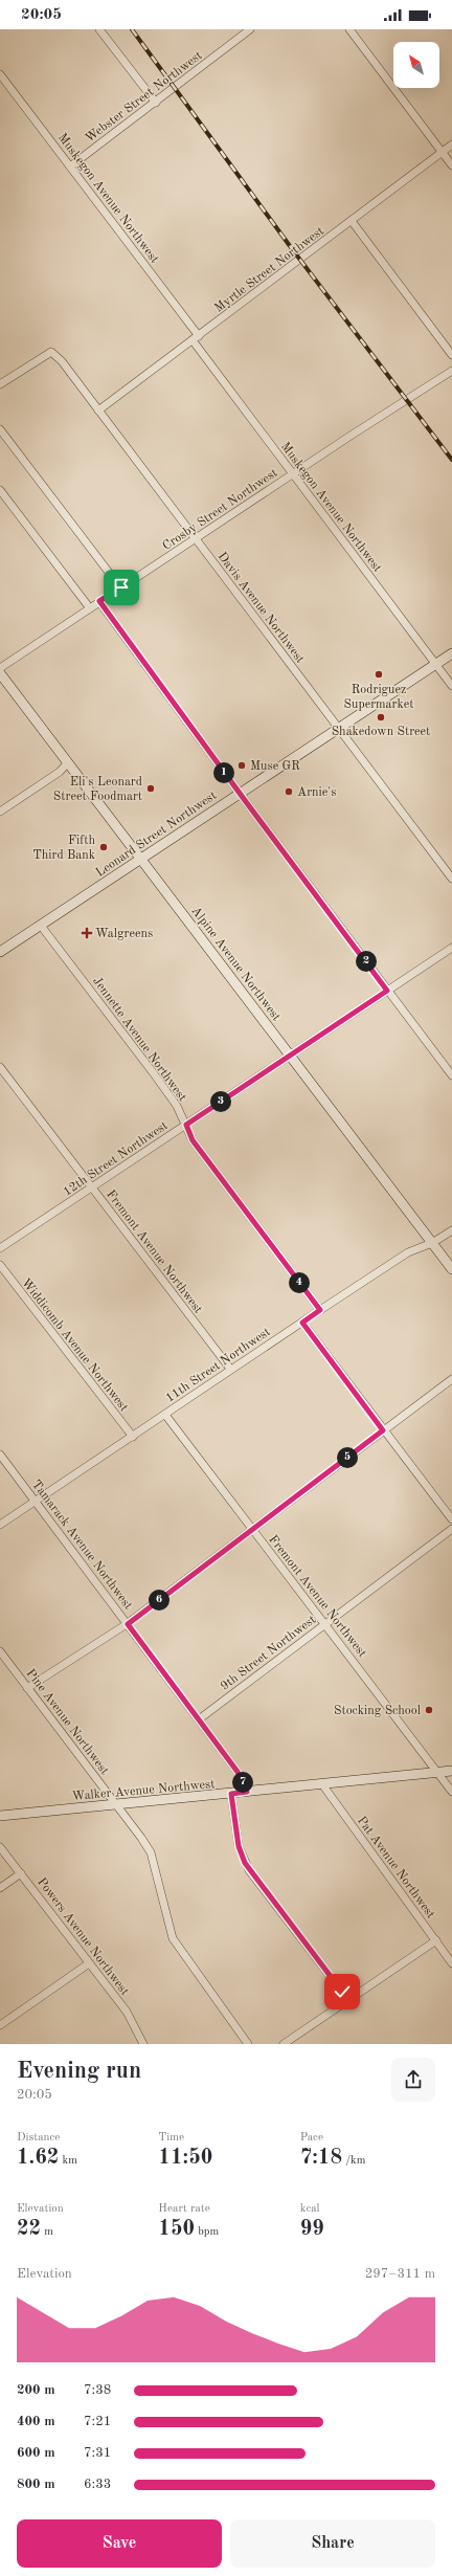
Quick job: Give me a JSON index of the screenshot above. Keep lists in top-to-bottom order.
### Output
{
  "streets": {
    "main road": ["Leonard Street Northwest", "Alpine Avenue Northwest", "Walker Avenue Northwest"],
    "street": [
      "Webster Street Northwest",
      "Muskegon Avenue Northwest",
      "Myrtle Street Northwest",
      "Crosby Street Northwest",
      "Davis Avenue Northwest",
      "Jennette Avenue Northwest",
      "12th Street Northwest",
      "Fremont Avenue Northwest",
      "Widdicomb Avenue Northwest",
      "11th Street Northwest",
      "Tamarack Avenue Northwest",
      "9th Street Northwest",
      "Pine Avenue Northwest",
      "Pat Avenue Northwest",
      "Powers Avenue Northwest"
    ]
  },
  "crossings": [
    ["Webster Street Northwest", "Muskegon Avenue Northwest"],
    ["Muskegon Avenue Northwest", "Myrtle Street Northwest"],
    ["Muskegon Avenue Northwest", "Crosby Street Northwest"],
    ["Muskegon Avenue Northwest", "Leonard Street Northwest"],
    ["Myrtle Street Northwest", "Davis Avenue Northwest"],
    ["Crosby Street Northwest", "Davis Avenue Northwest"],
    ["Davis Avenue Northwest", "Leonard Street Northwest"],
    ["Leonard Street Northwest", "Alpine Avenue Northwest"],
    ["Leonard Street Northwest", "Jennette Avenue Northwest"],
    ["Alpine Avenue Northwest", "12th Street Northwest"],
    ["Alpine Avenue Northwest", "11th Street Northwest"],
    ["Jennette Avenue Northwest", "12th Street Northwest"],
    ["Jennette Avenue Northwest", "11th Street Northwest"],
    ["12th Street Northwest", "Fremont Avenue Northwest"],
    ["Fremont Avenue Northwest", "11th Street Northwest"],
    ["Fremont Avenue Northwest", "9th Street Northwest"],
    ["Fremont Avenue Northwest", "Walker Avenue Northwest"],
    ["Widdicomb Avenue Northwest", "11th Street Northwest"],
    ["11th Street Northwest", "Tamarack Avenue Northwest"],
    ["Tamarack Avenue Northwest", "9th Street Northwest"],
    ["Tamarack Avenue Northwest", "Walker Avenue Northwest"],
    ["Pine Avenue Northwest", "Walker Avenue Northwest"],
    ["Walker Avenue Northwest", "Pat Avenue Northwest"]
  ],
  "places": {
    "other": [
      "Rodriguez Supermarket",
      "Shakedown Street",
      "Muse GR",
      "Eli's Leonard Street Foodmart",
      "Arnie's",
      "Fifth Third Bank",
      "Stocking School"
    ],
    "health": ["Walgreens"]
  },
  "north": "top left",
  "page": {
    "status": "20:05",
    "pins": [
      "1",
      "2",
      "3",
      "4",
      "5",
      "6",
      "7"
    ],
    "heading": ["Evening run", "20:05"],
    "stats": [
      ["Distance", "1.62 km"],
      ["Time", "11:50"],
      ["Pace", "7:18 /km"],
      ["Elevation", "22 m"],
      ["Heart rate", "150 bpm"],
      ["kcal", "99"]
    ],
    "chart": ["Elevation", "297–311 m"],
    "list": [
      {
        "name": "200 m",
        "note": "7:38"
      },
      {
        "name": "400 m",
        "note": "7:21"
      },
      {
        "name": "600 m",
        "note": "7:31"
      },
      {
        "name": "800 m",
        "note": "6:33"
      }
    ],
    "buttons": ["Save", "Share"]
  }
}
